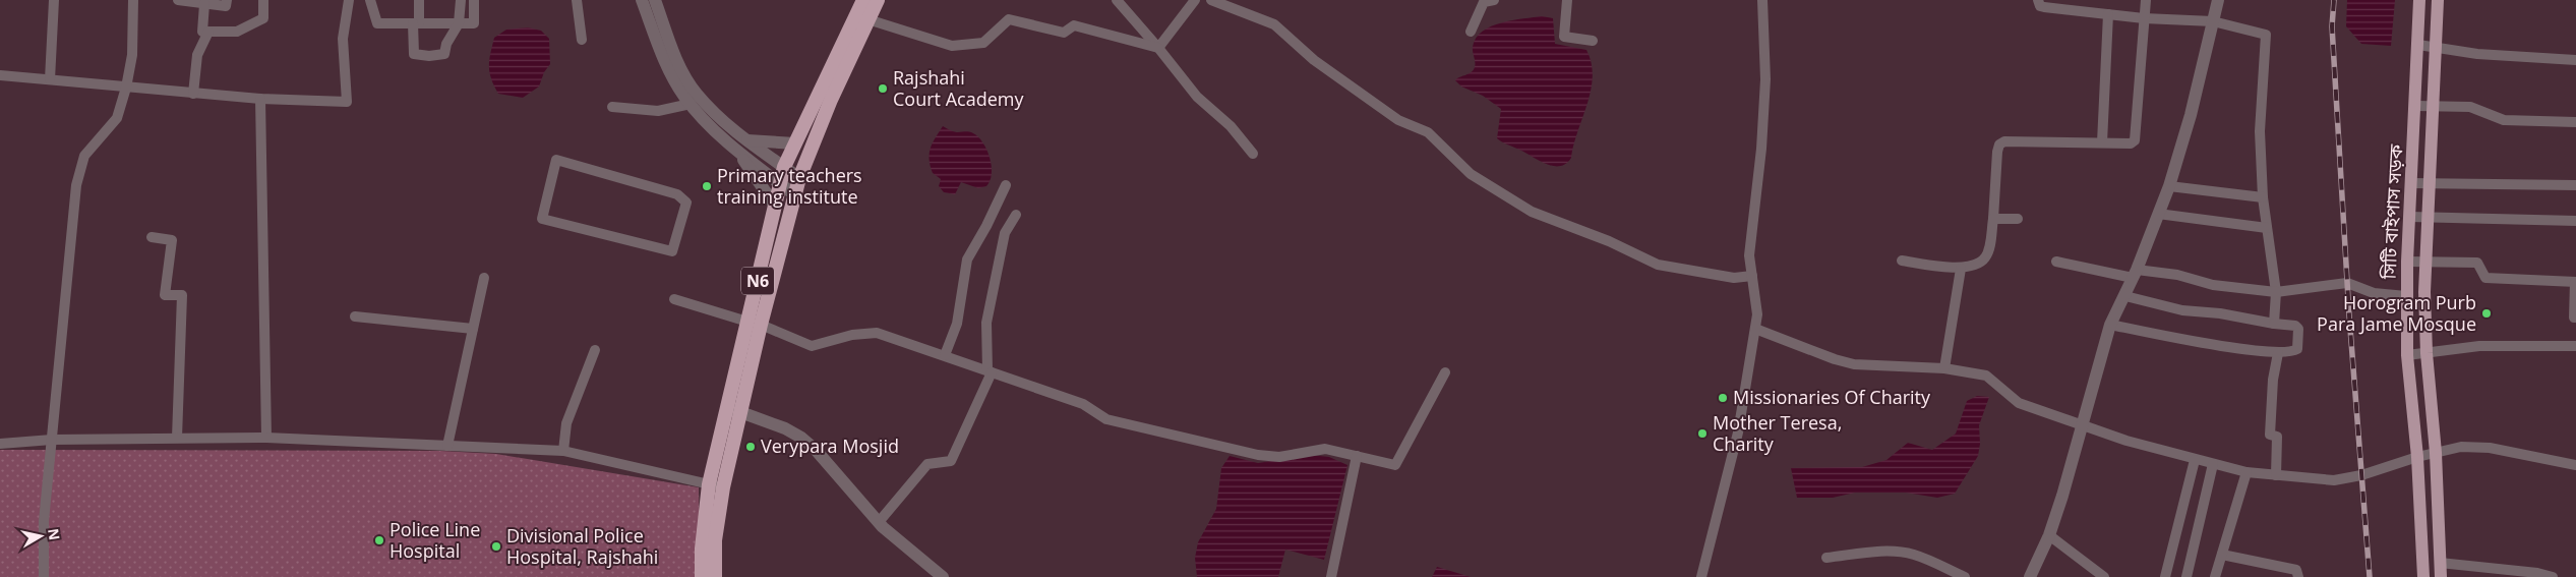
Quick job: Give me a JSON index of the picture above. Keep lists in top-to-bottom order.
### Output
{
  "streets": {
    "highway": ["N6"],
    "main road": ["সিটি বাইপাস সড়ক"]
  },
  "places": [
    "Rajshahi Court Academy",
    "Primary teachers training institute",
    "Horogram Purb Para Jame Mosque",
    "Missionaries Of Charity",
    "Mother Teresa, Charity",
    "Verypara Mosjid",
    "Police Line Hospital",
    "Divisional Police Hospital, Rajshahi"
  ],
  "north": "right"
}
